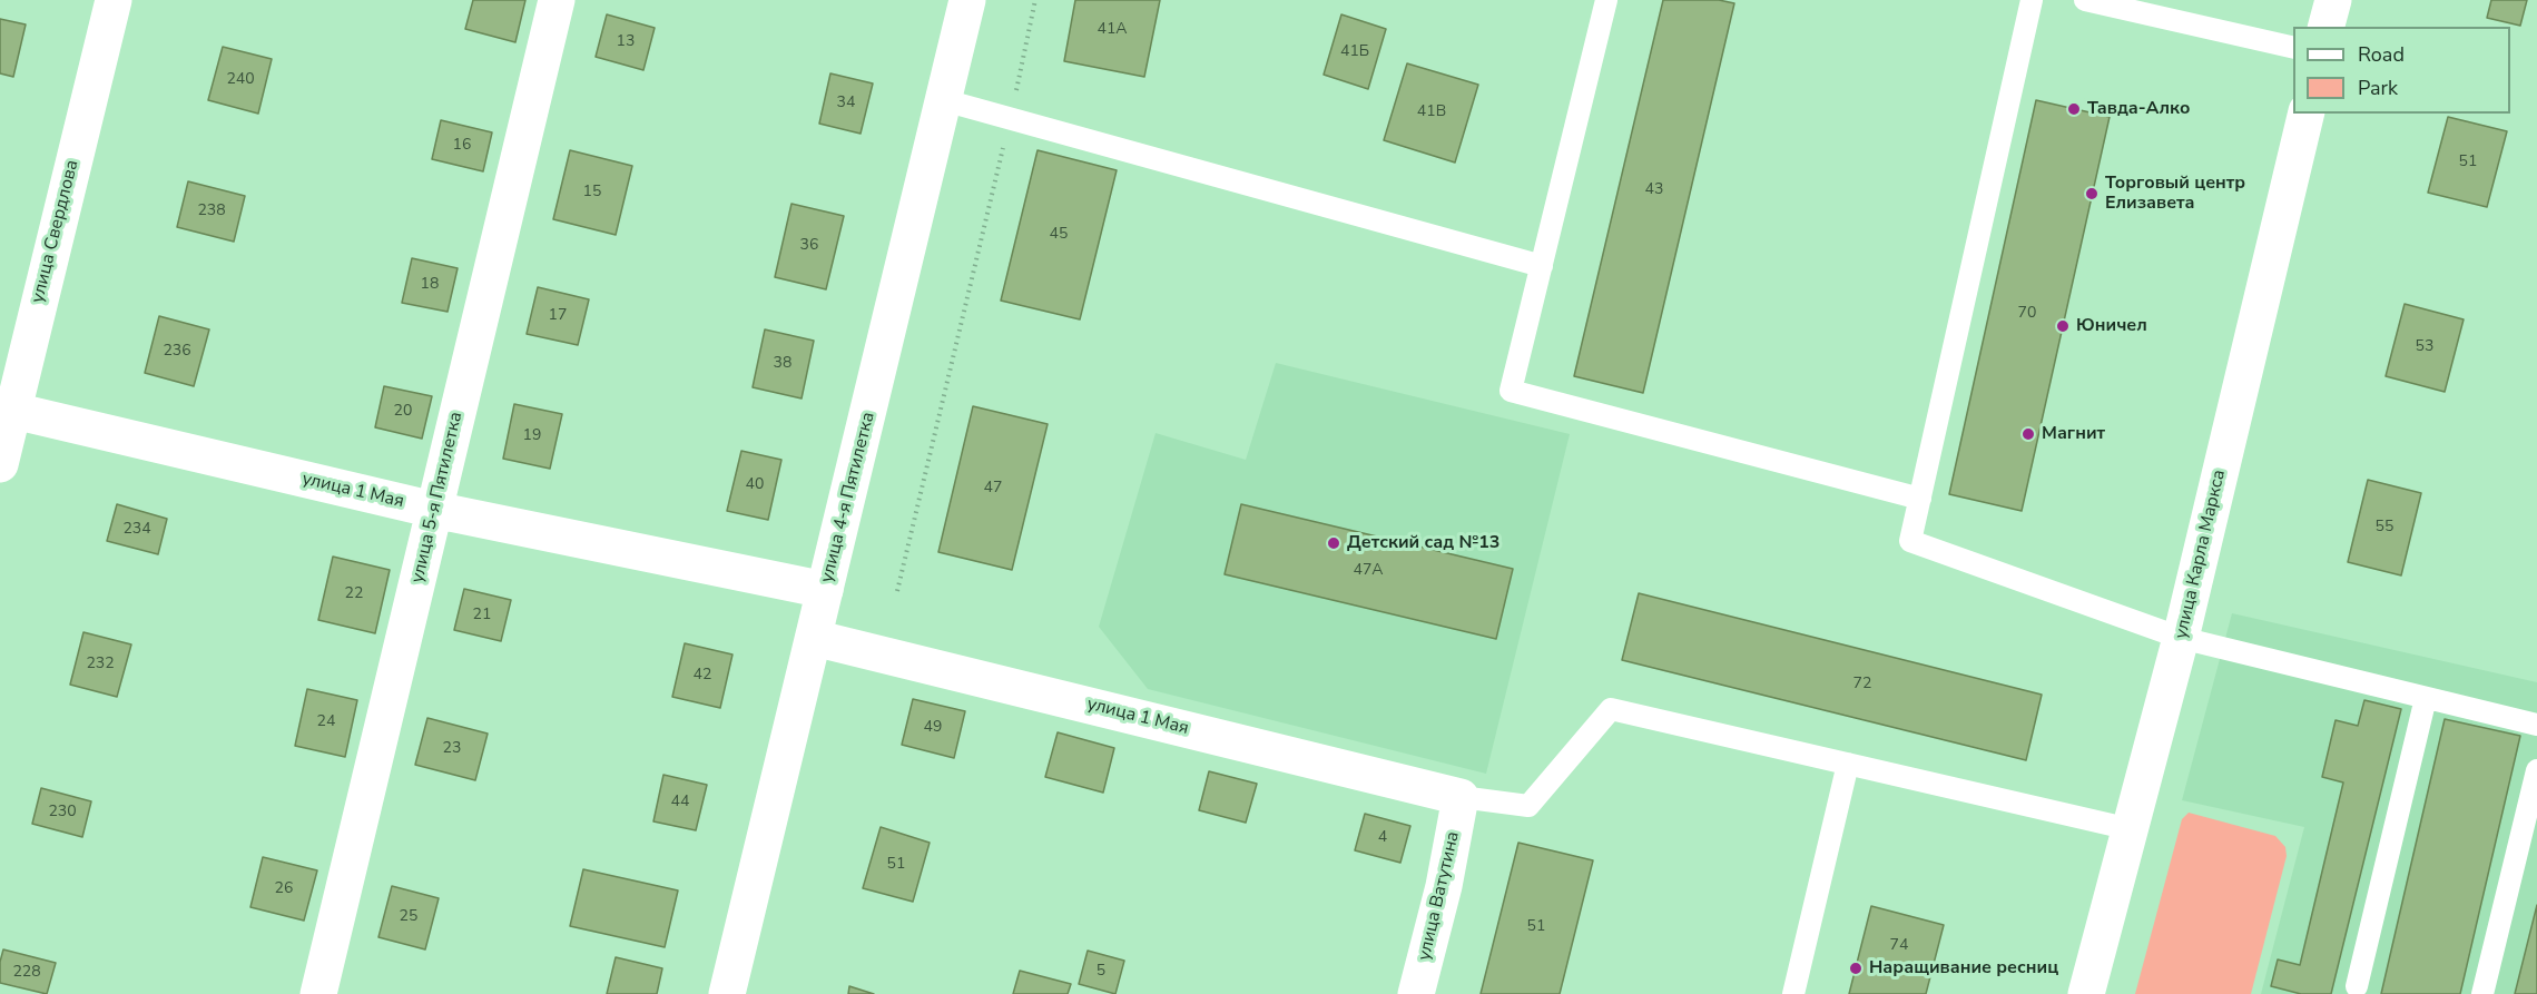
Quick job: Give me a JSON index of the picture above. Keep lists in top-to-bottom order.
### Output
{
  "streets": {
    "street": [
      "улица Свердлова",
      "улица 1 Мая",
      "улица 5-я Пятилетка",
      "улица 4-я Пятилетка",
      "улица Карла Маркса",
      "улица Ватутина"
    ]
  },
  "crossings": [
    ["улица Свердлова", "улица 1 Мая"],
    ["улица 1 Мая", "улица 5-я Пятилетка"],
    ["улица 1 Мая", "улица 4-я Пятилетка"],
    ["улица 1 Мая", "улица Ватутина"]
  ],
  "places": [
    "Тавда-Алко",
    "Торговый центр Елизавета",
    "Юничел",
    "Магнит",
    "Детский сад №13",
    "Наращивание ресниц"
  ],
  "house_numbers": [
    "41А",
    "13",
    "41Б",
    "240",
    "34",
    "41В",
    "16",
    "51",
    "43",
    "15",
    "238",
    "45",
    "36",
    "18",
    "70",
    "17",
    "53",
    "236",
    "38",
    "20",
    "19",
    "40",
    "47",
    "55",
    "234",
    "47А",
    "22",
    "21",
    "232",
    "42",
    "72",
    "24",
    "49",
    "23",
    "44",
    "230",
    "4",
    "51",
    "26",
    "25",
    "51",
    "74",
    "5",
    "228"
  ],
  "legend": ["Road", "Park"]
}
